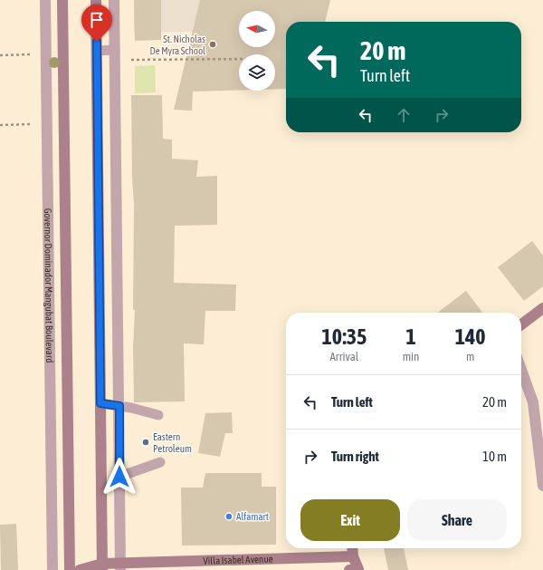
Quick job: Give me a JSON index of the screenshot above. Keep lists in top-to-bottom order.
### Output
{
  "streets": {
    "main road": ["Governor Dominador Mangubat Boulevard", "Villa Isabel Avenue"]
  },
  "places": ["St. Nicholas De Myra School", "Eastern Petroleum", "Alfamart"],
  "north": "left",
  "page": {
    "turn": ["20 m", "Turn left"],
    "eta": [
      "10:35",
      "Arrival",
      "1",
      "min",
      "140",
      "m"
    ],
    "list": [
      {
        "name": "Turn left",
        "value": "20 m"
      },
      {
        "name": "Turn right",
        "value": "10 m"
      }
    ],
    "buttons": ["Exit", "Share"]
  }
}
